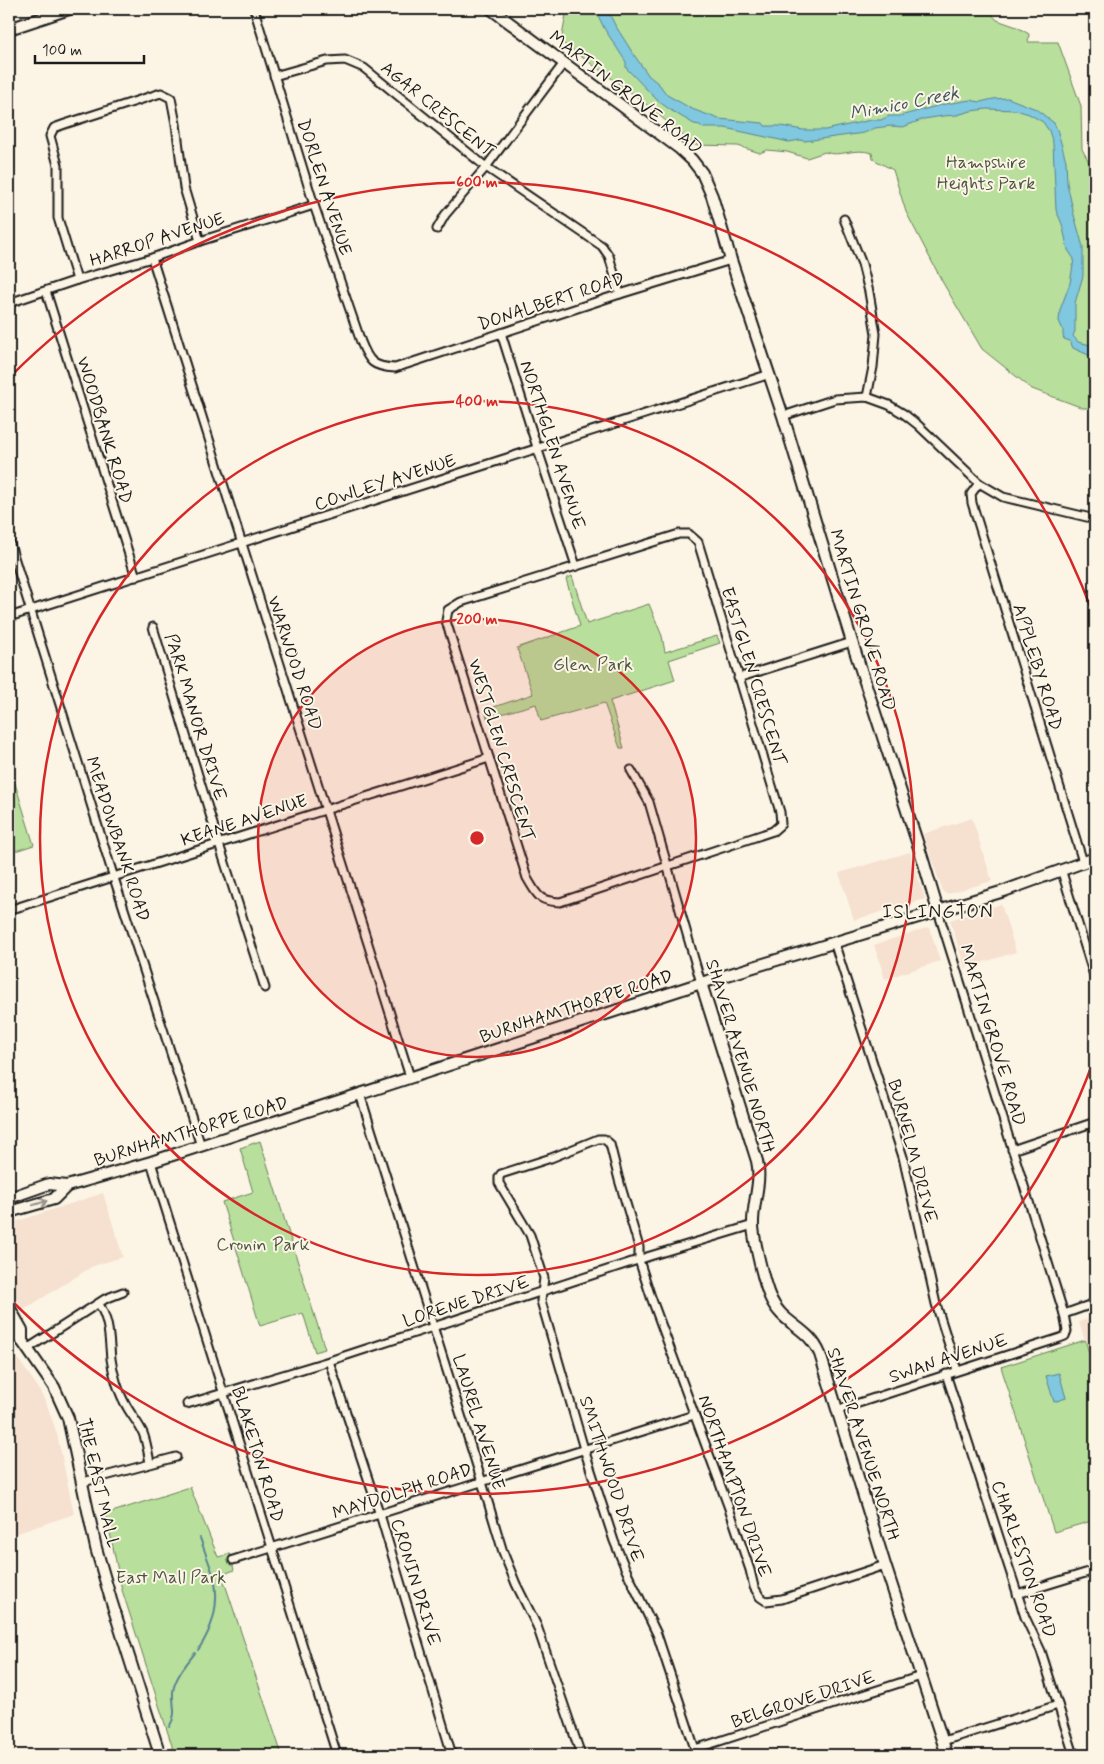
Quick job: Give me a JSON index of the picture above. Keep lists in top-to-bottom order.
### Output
{
  "streets": {
    "main road": [
      "MARTIN GROVE ROAD",
      "BURNHAMTHORPE ROAD",
      "SHAVER AVENUE NORTH",
      "THE EAST MALL"
    ],
    "street": [
      "AGAR CRESCENT",
      "DORLEN AVENUE",
      "HARROP AVENUE",
      "DONALBERT ROAD",
      "WOODBANK ROAD",
      "NORTHGLEN AVENUE",
      "COWLEY AVENUE",
      "WARWOOD ROAD",
      "APPLEBY ROAD",
      "EASTGLEN CRESCENT",
      "PARK MANOR DRIVE",
      "WESTGLEN CRESCENT",
      "KEANE AVENUE",
      "MEADOWBANK ROAD",
      "BURNELM DRIVE",
      "LORENE DRIVE",
      "SWAN AVENUE",
      "LAUREL AVENUE",
      "BLAKETON ROAD",
      "SMITHWOOD DRIVE",
      "NORTHAMPTON DRIVE",
      "MAYDOLPH ROAD",
      "CHARLESTON ROAD",
      "CRONIN DRIVE",
      "BELGROVE DRIVE"
    ]
  },
  "crossings": [
    ["MARTIN GROVE ROAD", "DONALBERT ROAD"],
    ["MARTIN GROVE ROAD", "COWLEY AVENUE"],
    ["MARTIN GROVE ROAD", "BURNHAMTHORPE ROAD"],
    ["MARTIN GROVE ROAD", "SWAN AVENUE"],
    ["AGAR CRESCENT", "DORLEN AVENUE"],
    ["AGAR CRESCENT", "DONALBERT ROAD"],
    ["DORLEN AVENUE", "HARROP AVENUE"],
    ["DORLEN AVENUE", "DONALBERT ROAD"],
    ["HARROP AVENUE", "WOODBANK ROAD"],
    ["HARROP AVENUE", "WARWOOD ROAD"],
    ["DONALBERT ROAD", "NORTHGLEN AVENUE"],
    ["WOODBANK ROAD", "COWLEY AVENUE"],
    ["NORTHGLEN AVENUE", "COWLEY AVENUE"],
    ["NORTHGLEN AVENUE", "EASTGLEN CRESCENT"],
    ["NORTHGLEN AVENUE", "WESTGLEN CRESCENT"],
    ["COWLEY AVENUE", "WARWOOD ROAD"],
    ["COWLEY AVENUE", "MEADOWBANK ROAD"],
    ["WARWOOD ROAD", "KEANE AVENUE"],
    ["WARWOOD ROAD", "BURNHAMTHORPE ROAD"],
    ["APPLEBY ROAD", "BURNHAMTHORPE ROAD"],
    ["EASTGLEN CRESCENT", "WESTGLEN CRESCENT"],
    ["EASTGLEN CRESCENT", "SHAVER AVENUE NORTH"],
    ["PARK MANOR DRIVE", "KEANE AVENUE"],
    ["WESTGLEN CRESCENT", "KEANE AVENUE"],
    ["WESTGLEN CRESCENT", "SHAVER AVENUE NORTH"],
    ["KEANE AVENUE", "MEADOWBANK ROAD"],
    ["MEADOWBANK ROAD", "BURNHAMTHORPE ROAD"],
    ["BURNHAMTHORPE ROAD", "SHAVER AVENUE NORTH"],
    ["BURNHAMTHORPE ROAD", "BURNELM DRIVE"],
    ["BURNHAMTHORPE ROAD", "LAUREL AVENUE"],
    ["BURNHAMTHORPE ROAD", "BLAKETON ROAD"],
    ["SHAVER AVENUE NORTH", "LORENE DRIVE"],
    ["SHAVER AVENUE NORTH", "SWAN AVENUE"],
    ["SHAVER AVENUE NORTH", "NORTHAMPTON DRIVE"],
    ["SHAVER AVENUE NORTH", "BELGROVE DRIVE"],
    ["BURNELM DRIVE", "SWAN AVENUE"],
    ["LORENE DRIVE", "LAUREL AVENUE"],
    ["LORENE DRIVE", "BLAKETON ROAD"],
    ["LORENE DRIVE", "SMITHWOOD DRIVE"],
    ["LORENE DRIVE", "NORTHAMPTON DRIVE"],
    ["LORENE DRIVE", "CRONIN DRIVE"],
    ["SWAN AVENUE", "CHARLESTON ROAD"],
    ["LAUREL AVENUE", "MAYDOLPH ROAD"],
    ["BLAKETON ROAD", "MAYDOLPH ROAD"],
    ["SMITHWOOD DRIVE", "NORTHAMPTON DRIVE"],
    ["SMITHWOOD DRIVE", "MAYDOLPH ROAD"],
    ["SMITHWOOD DRIVE", "BELGROVE DRIVE"],
    ["NORTHAMPTON DRIVE", "MAYDOLPH ROAD"],
    ["MAYDOLPH ROAD", "CRONIN DRIVE"]
  ],
  "districts": ["ISLINGTON"],
  "water": ["Mimico Creek"],
  "parks": [
    "Hampshire Heights Park",
    "Glen Park",
    "Cronin Park",
    "East Mall Park"
  ],
  "scale_bar": "100 m",
  "rings": ["600 m", "400 m", "200 m"]
}
